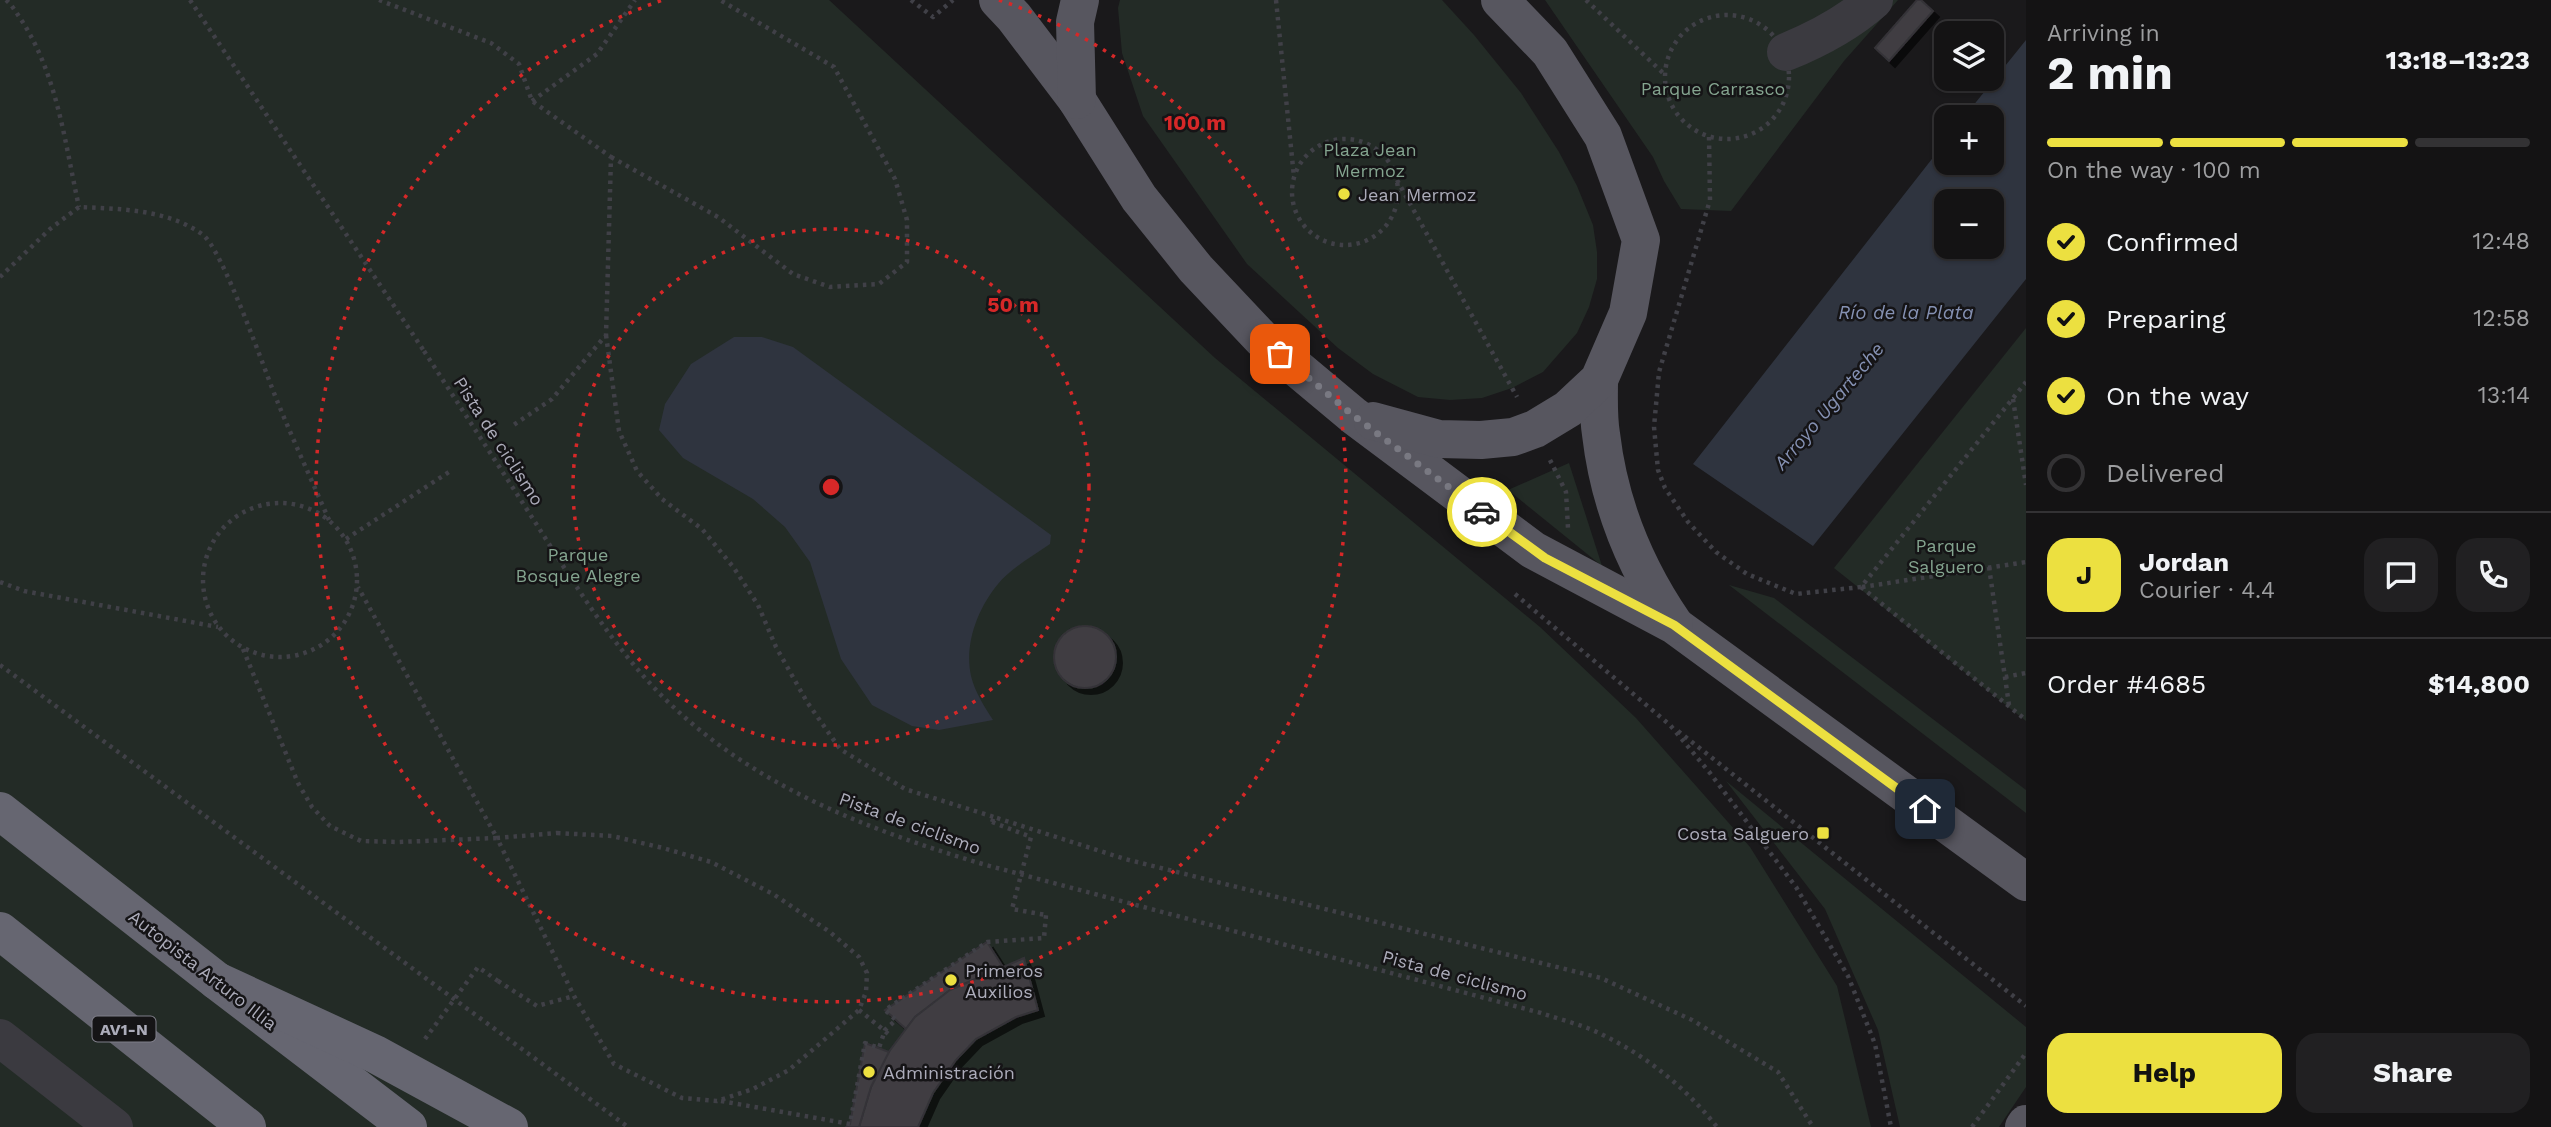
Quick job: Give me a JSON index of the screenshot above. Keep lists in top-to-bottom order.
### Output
{
  "streets": {
    "highway": ["Autopista Arturo Illia", "AV1-N"],
    "path": ["Pista de ciclismo"]
  },
  "water": ["Río de la Plata", "Arroyo Ugarteche"],
  "parks": [
    "Parque Carrasco",
    "Plaza Jean Mermoz",
    "Parque Salguero",
    "Parque Bosque Alegre"
  ],
  "places": {
    "other": ["Jean Mermoz", "Primeros Auxilios", "Administración"],
    "transit": ["Costa Salguero"]
  },
  "page": {
    "heading": ["2 min", "Arriving in", "13:18–13:23"],
    "panel": [
      "Jordan",
      "Courier · 4.4",
      "Order #4685",
      "$14,800"
    ],
    "map_buttons": ["+", "−"],
    "bar": "On the way · 100 m",
    "list": [
      ["Confirmed", "12:48"],
      ["Preparing", "12:58"],
      ["On the way", "13:14"],
      "Delivered"
    ],
    "round": "J",
    "buttons": ["Help", "Share"]
  },
  "rings": ["100 m", "50 m"]
}
